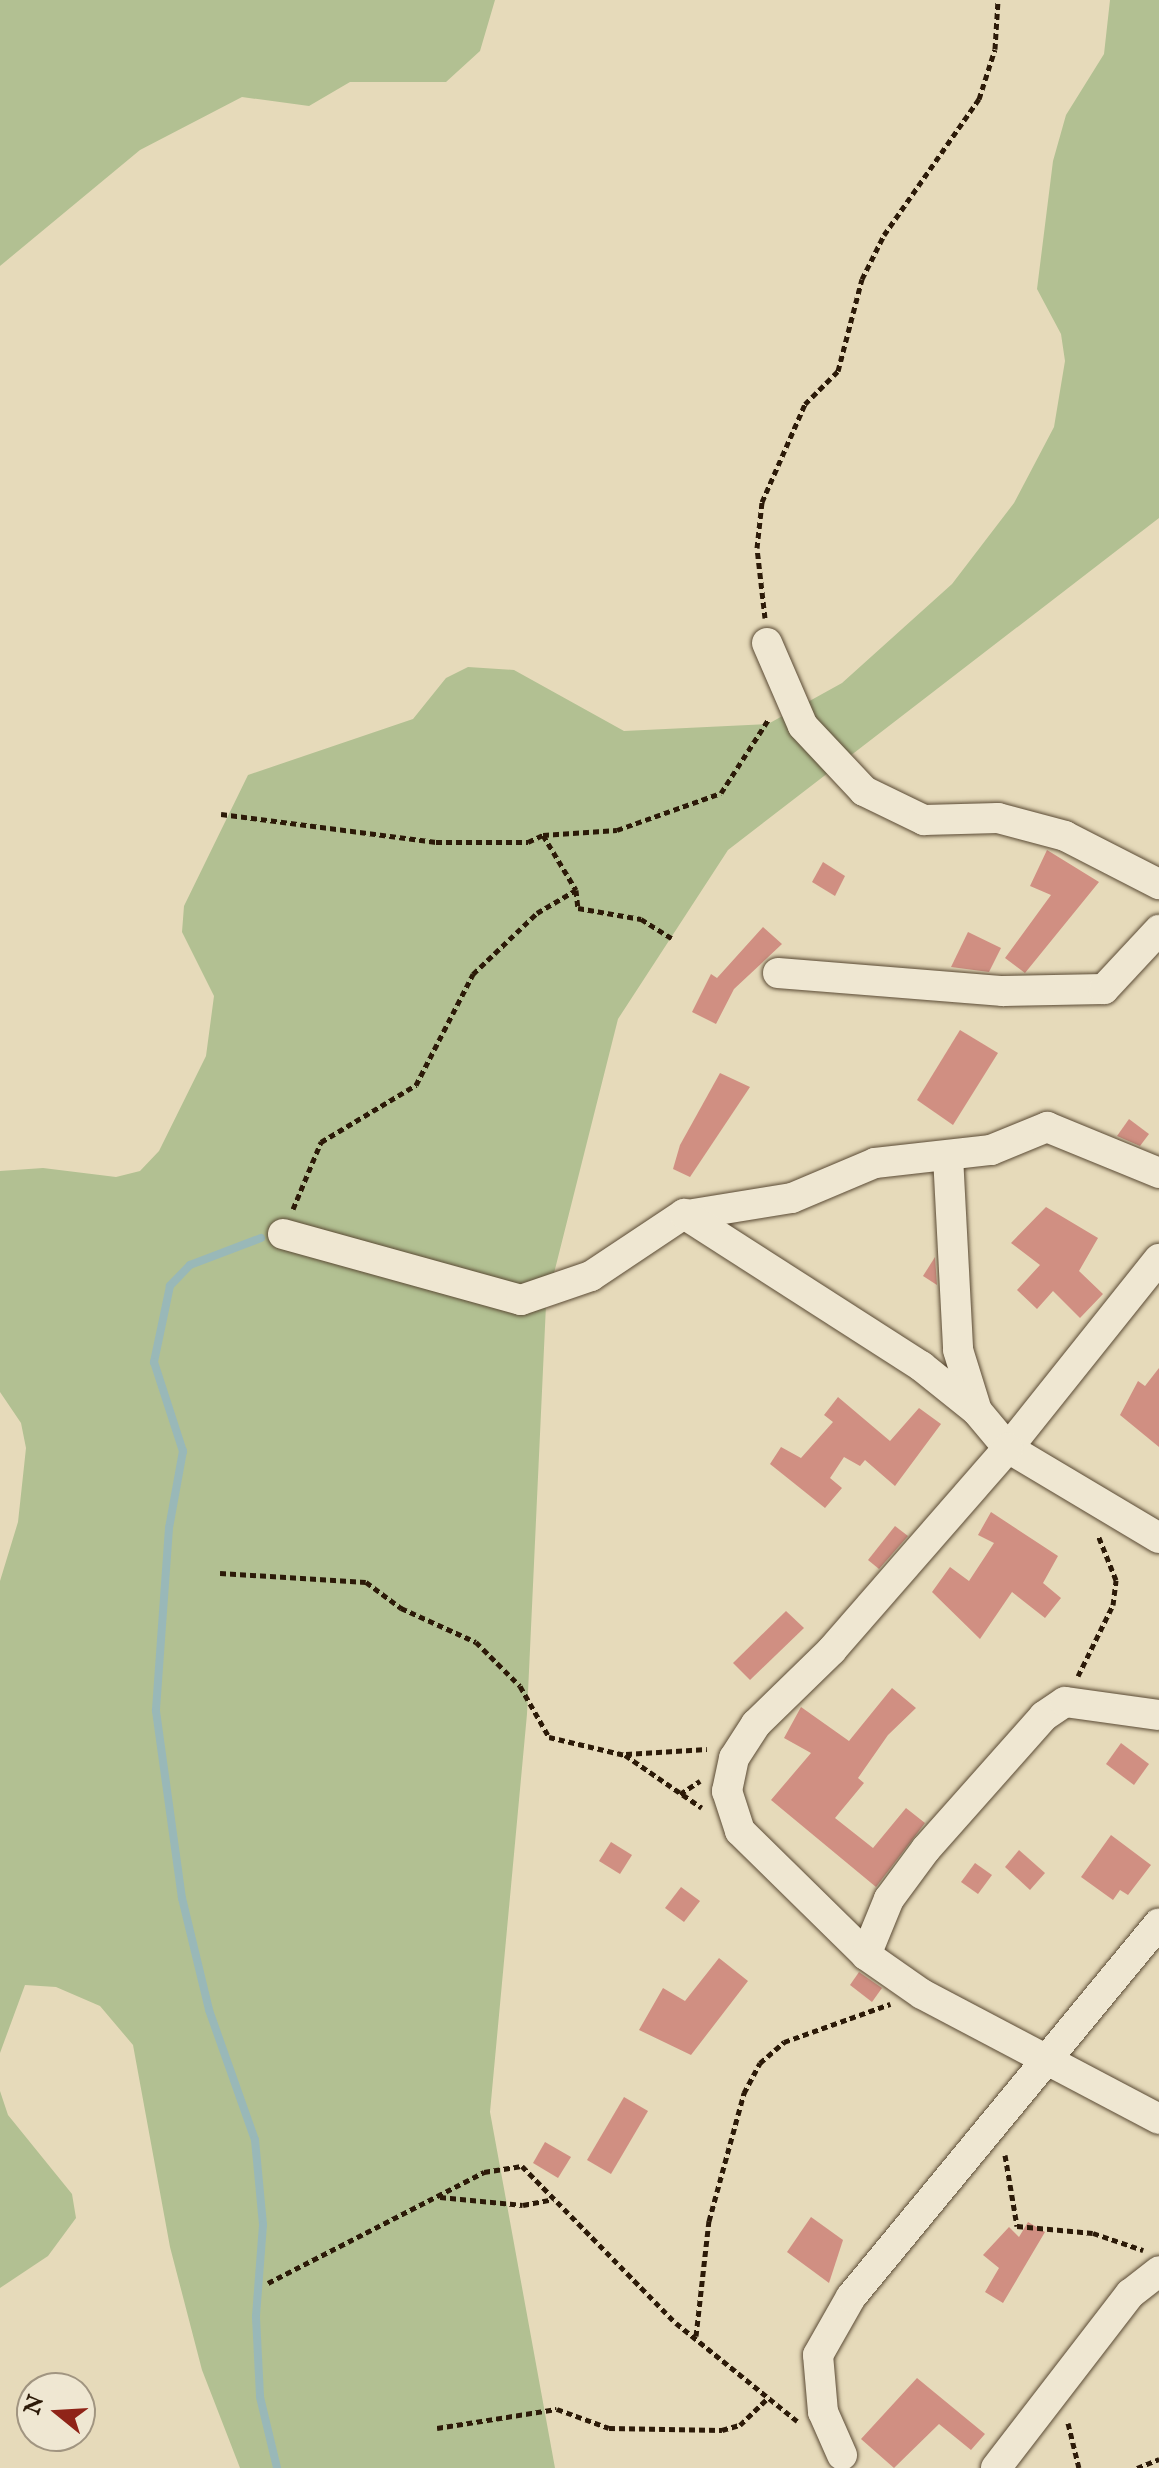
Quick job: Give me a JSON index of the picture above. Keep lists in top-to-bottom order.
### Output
{
  "north": "left"
}
